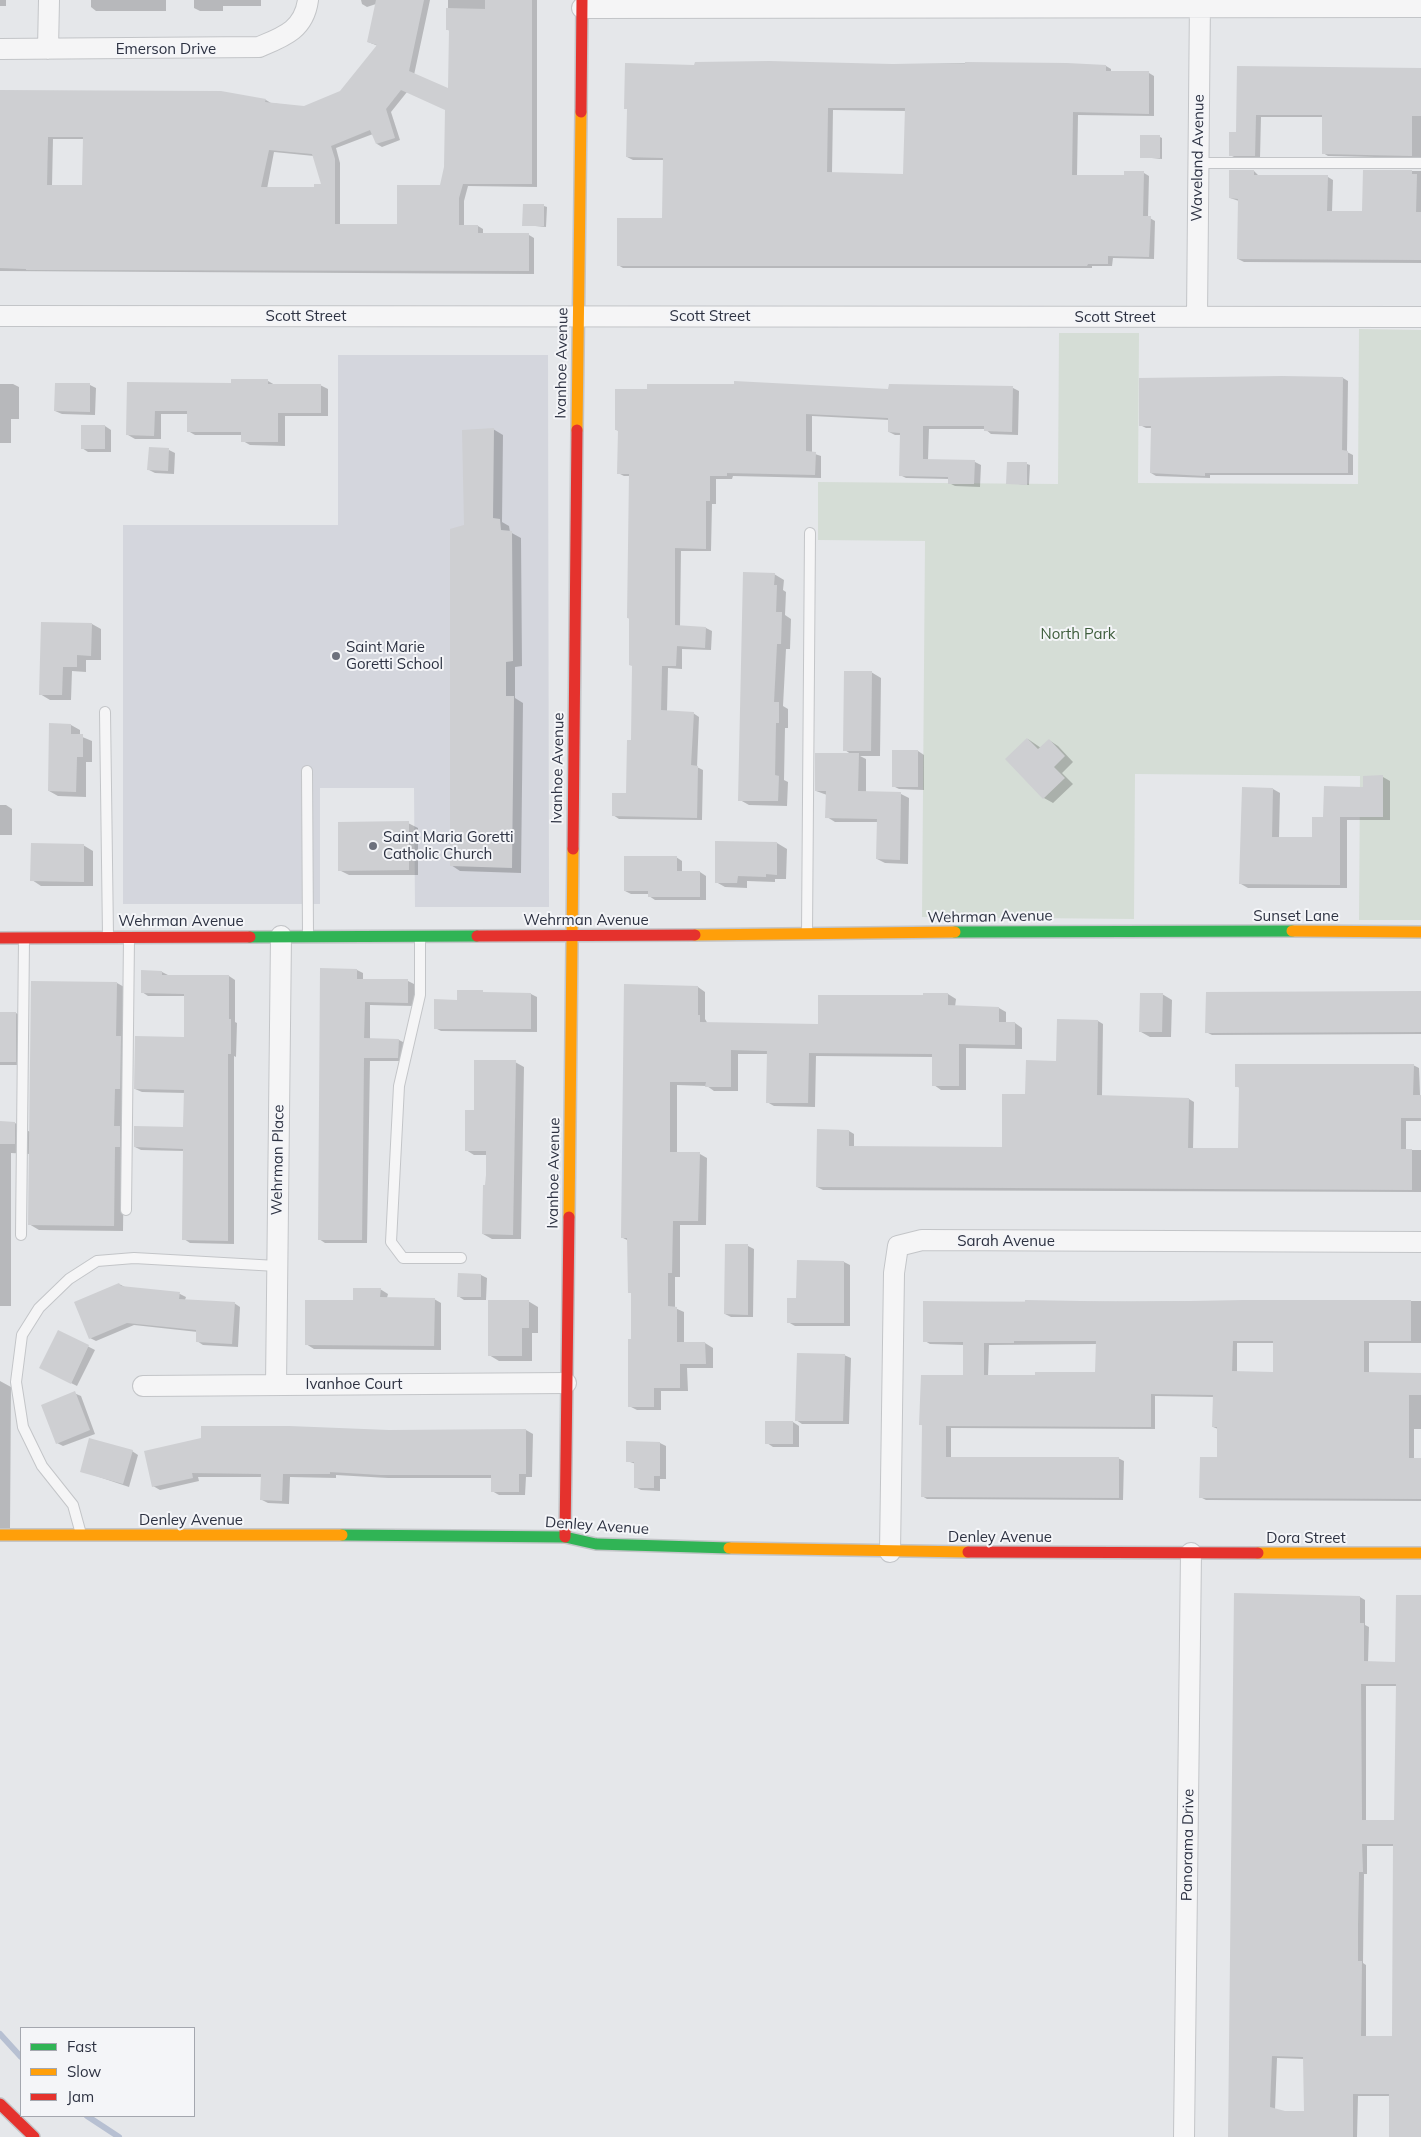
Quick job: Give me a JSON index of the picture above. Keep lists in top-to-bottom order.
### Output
{
  "streets": {
    "main road": [
      "Ivanhoe Avenue",
      "Sunset Lane",
      "Wehrman Avenue",
      "Denley Avenue",
      "Dora Street"
    ],
    "street": [
      "Emerson Drive",
      "Waveland Avenue",
      "Scott Street",
      "Wehrman Place",
      "Sarah Avenue",
      "Ivanhoe Court",
      "Panorama Drive"
    ]
  },
  "crossings": [
    ["Waveland Avenue", "Scott Street"],
    ["Scott Street", "Ivanhoe Avenue"],
    ["Ivanhoe Avenue", "Wehrman Avenue"],
    ["Ivanhoe Avenue", "Ivanhoe Court"],
    ["Ivanhoe Avenue", "Denley Avenue"],
    ["Sunset Lane", "Wehrman Avenue"],
    ["Wehrman Avenue", "Wehrman Place"],
    ["Wehrman Place", "Ivanhoe Court"],
    ["Sarah Avenue", "Denley Avenue"],
    ["Denley Avenue", "Dora Street"],
    ["Denley Avenue", "Panorama Drive"],
    ["Dora Street", "Panorama Drive"]
  ],
  "parks": ["North Park"],
  "places": ["Saint Marie Goretti School", "Saint Maria Goretti Catholic Church"],
  "legend": ["Fast", "Slow", "Jam"]
}
